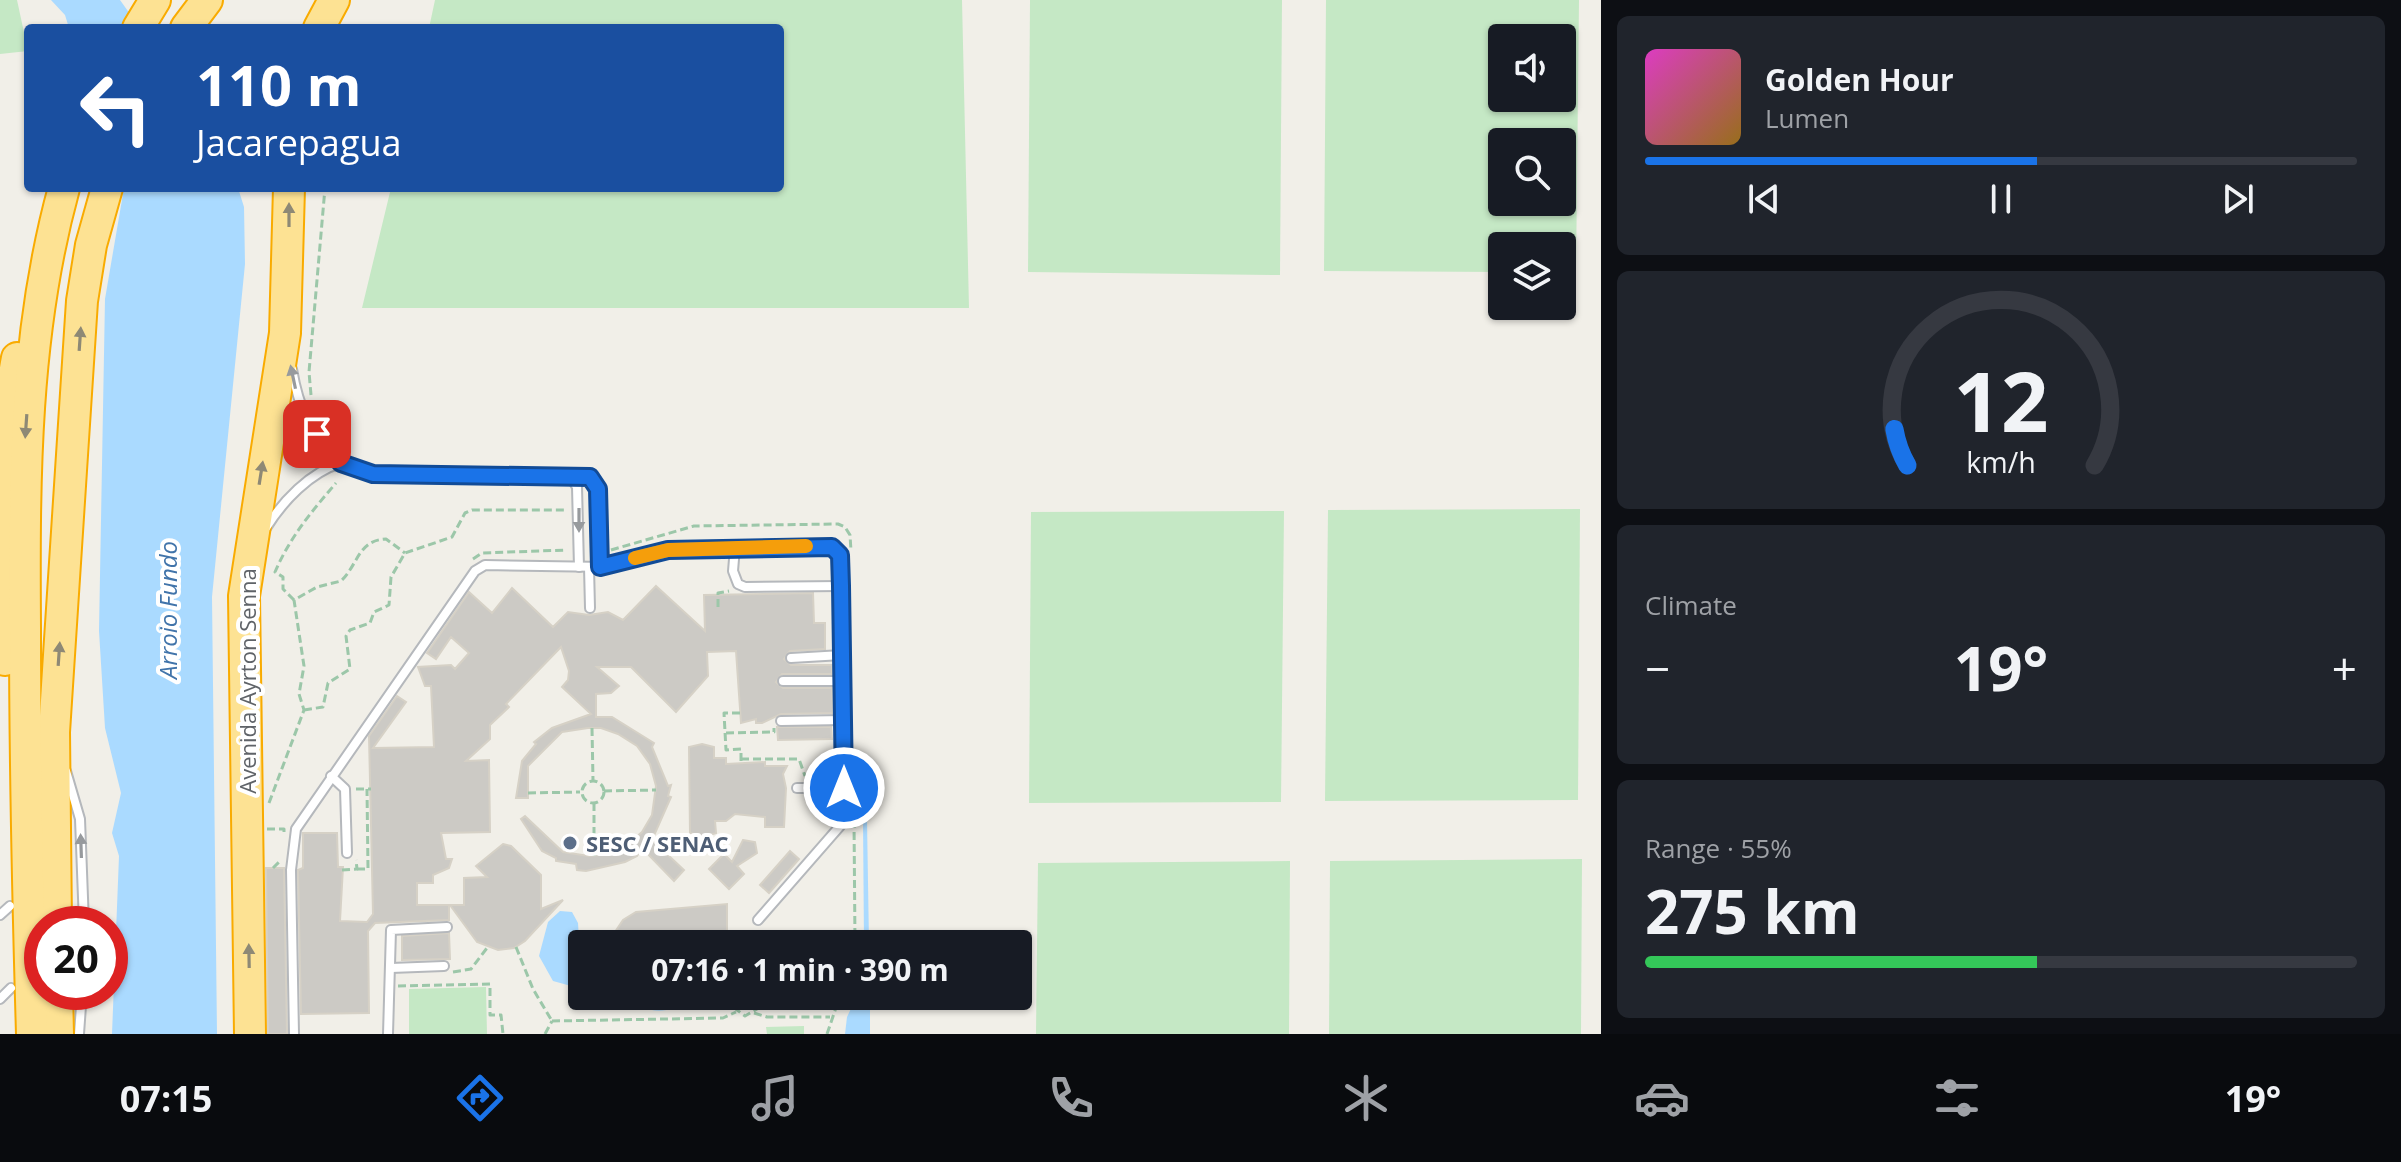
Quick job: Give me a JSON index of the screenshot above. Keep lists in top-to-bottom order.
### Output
{
  "streets": {
    "highway": ["Avenida Ayrton Senna"]
  },
  "water": ["Arroio Fundo"],
  "places": ["SESC / SENAC"],
  "page": {
    "turn": ["110 m", "Jacarepagua"],
    "song": ["Golden Hour", "Lumen"],
    "tile": [
      "Climate",
      ["Range · 55%", "275 km"]
    ],
    "heat": ["−", "19°", "+"],
    "limit": "20",
    "trip": "07:16 · 1 min · 390 m",
    "tabs": ["07:15", "19°"],
    "gauge": ["12", "km/h"]
  }
}
